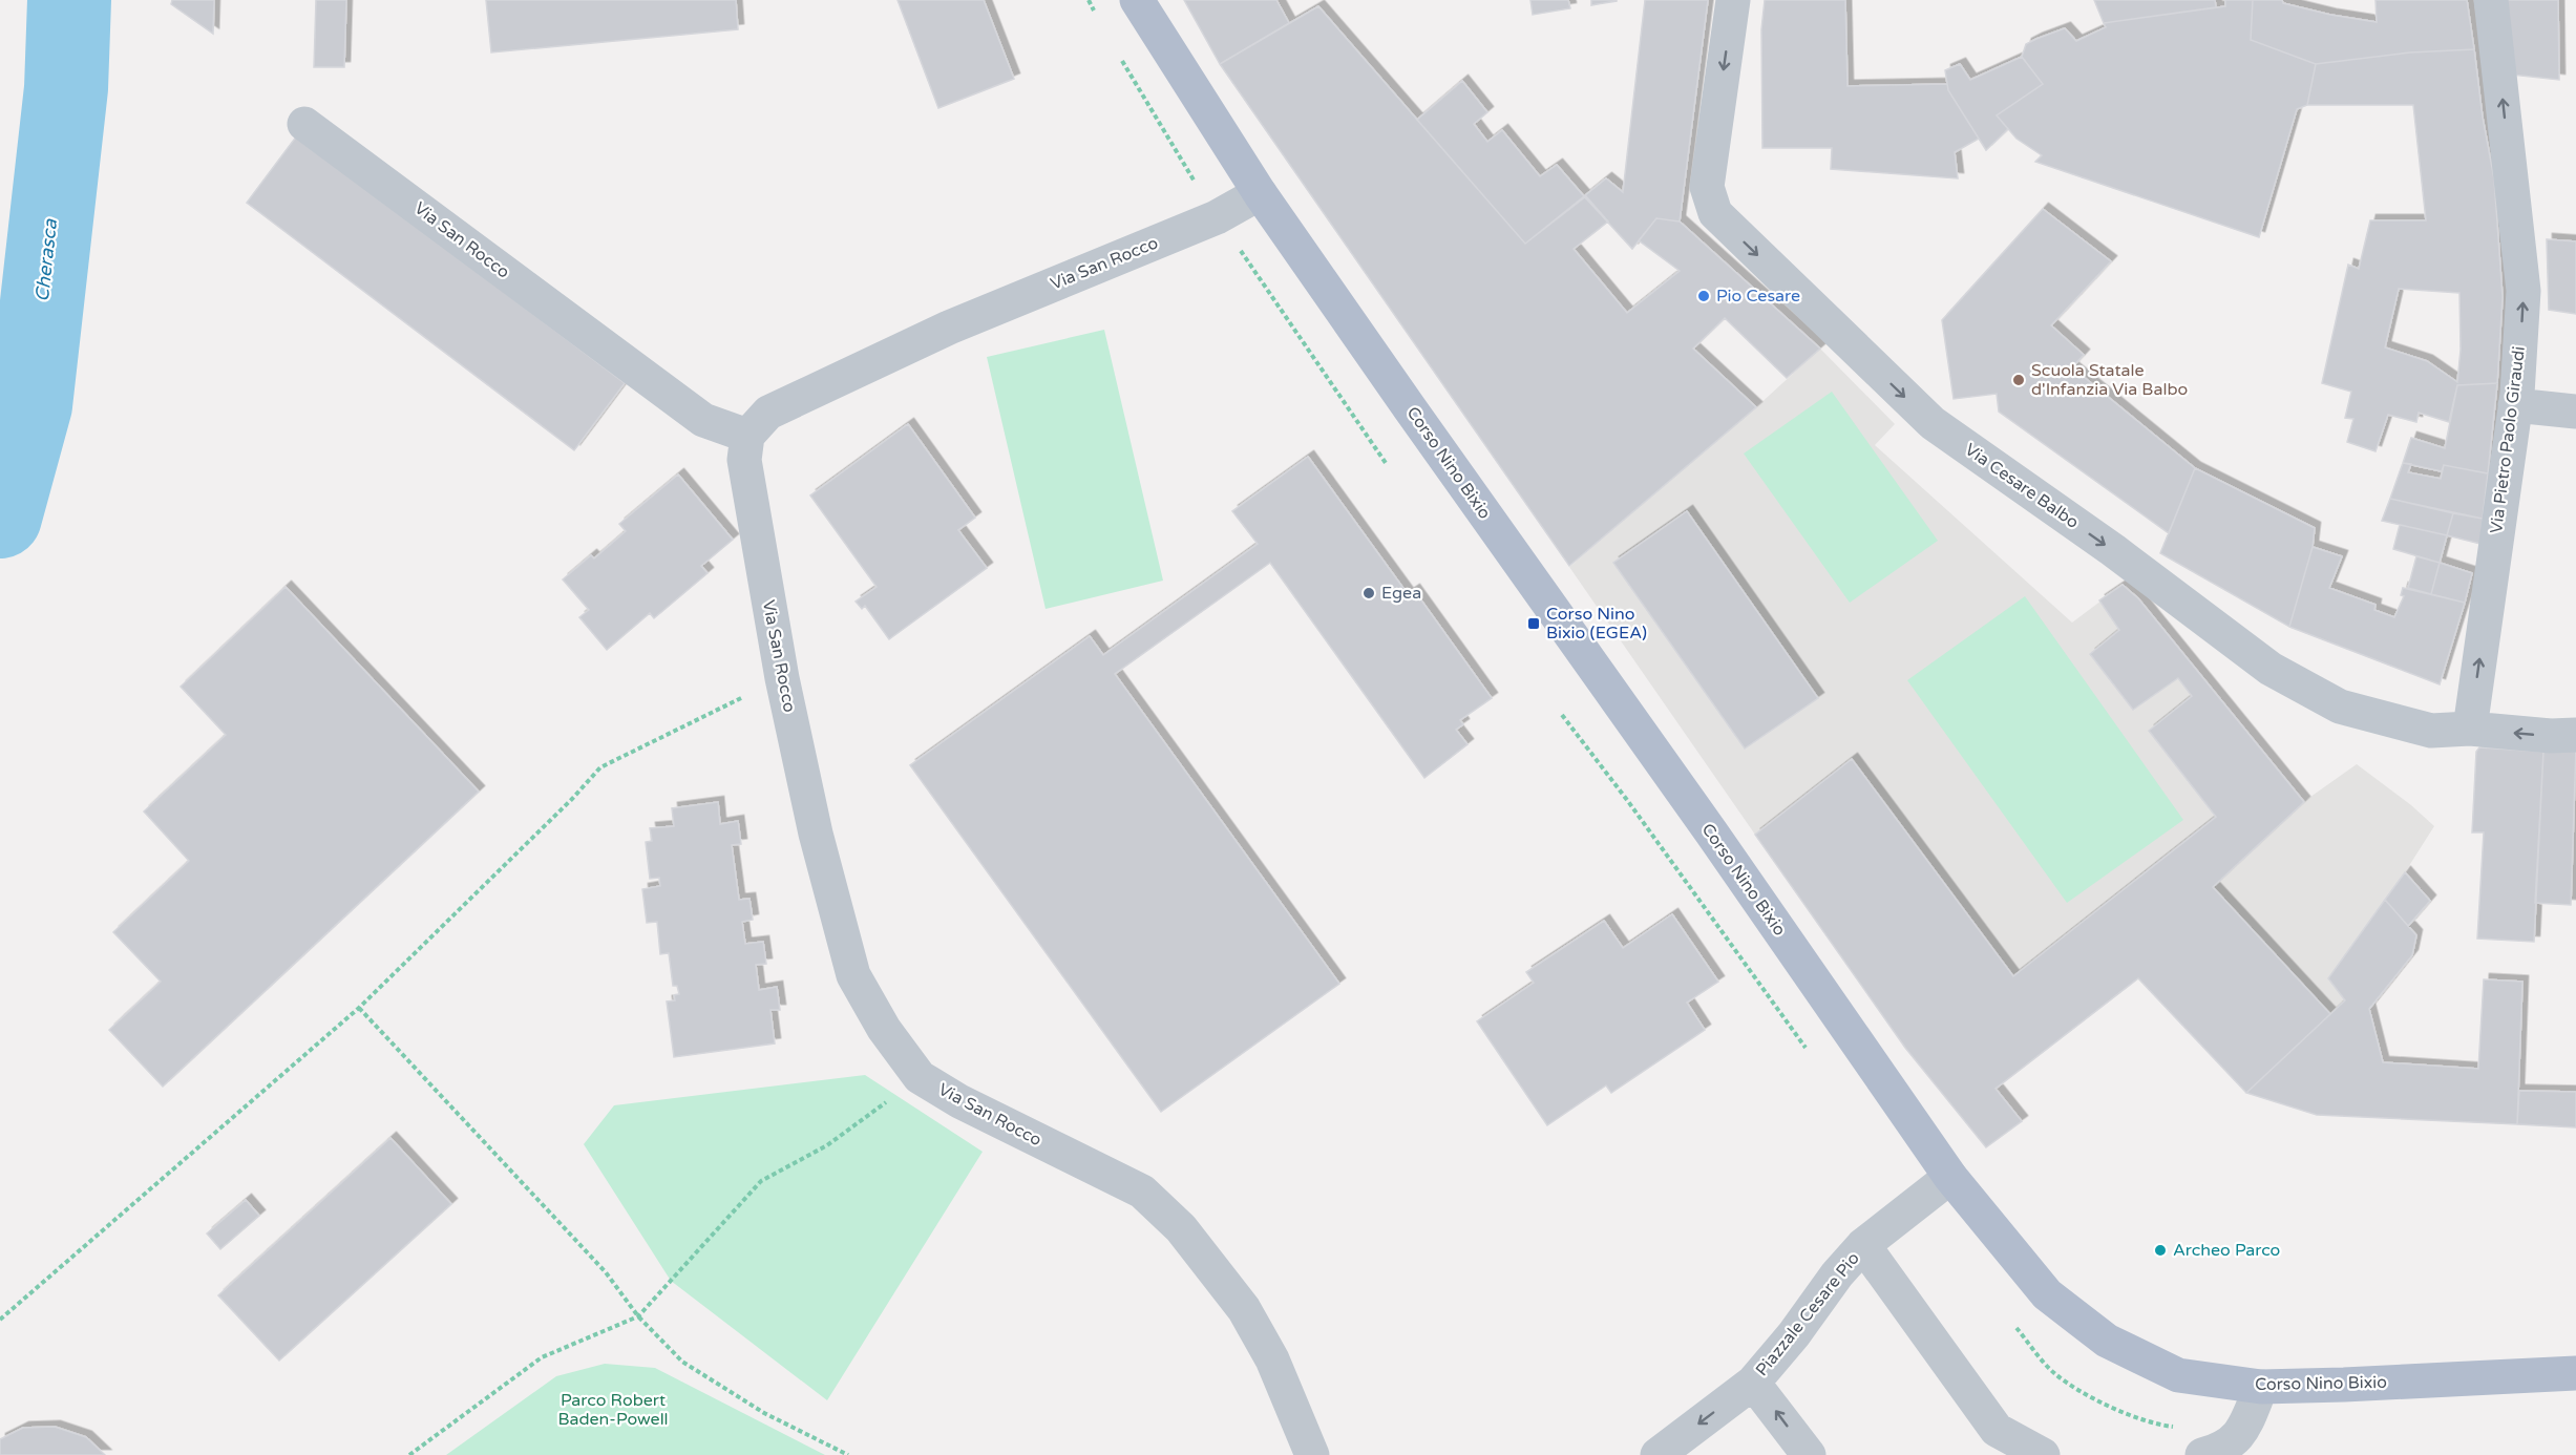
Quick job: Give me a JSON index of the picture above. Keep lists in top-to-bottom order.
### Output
{
  "streets": {
    "main road": ["Corso Nino Bixio"],
    "street": [
      "Via San Rocco",
      "Via Pietro Paolo Giraudi",
      "Via Cesare Balbo",
      "Piazzale Cesare Pio"
    ]
  },
  "crossings": [
    ["Via San Rocco", "Corso Nino Bixio"],
    ["Via Pietro Paolo Giraudi", "Via Cesare Balbo"],
    ["Corso Nino Bixio", "Piazzale Cesare Pio"]
  ],
  "one_way": ["Via Pietro Paolo Giraudi"],
  "water": ["Cherasca"],
  "parks": ["Parco Robert Baden-Powell"],
  "places": {
    "other": [
      "Pio Cesare",
      "Scuola Statale d'Infanzia Via Balbo",
      "Egea",
      "Archeo Parco"
    ],
    "transit": ["Corso Nino Bixio (EGEA)"]
  }
}
